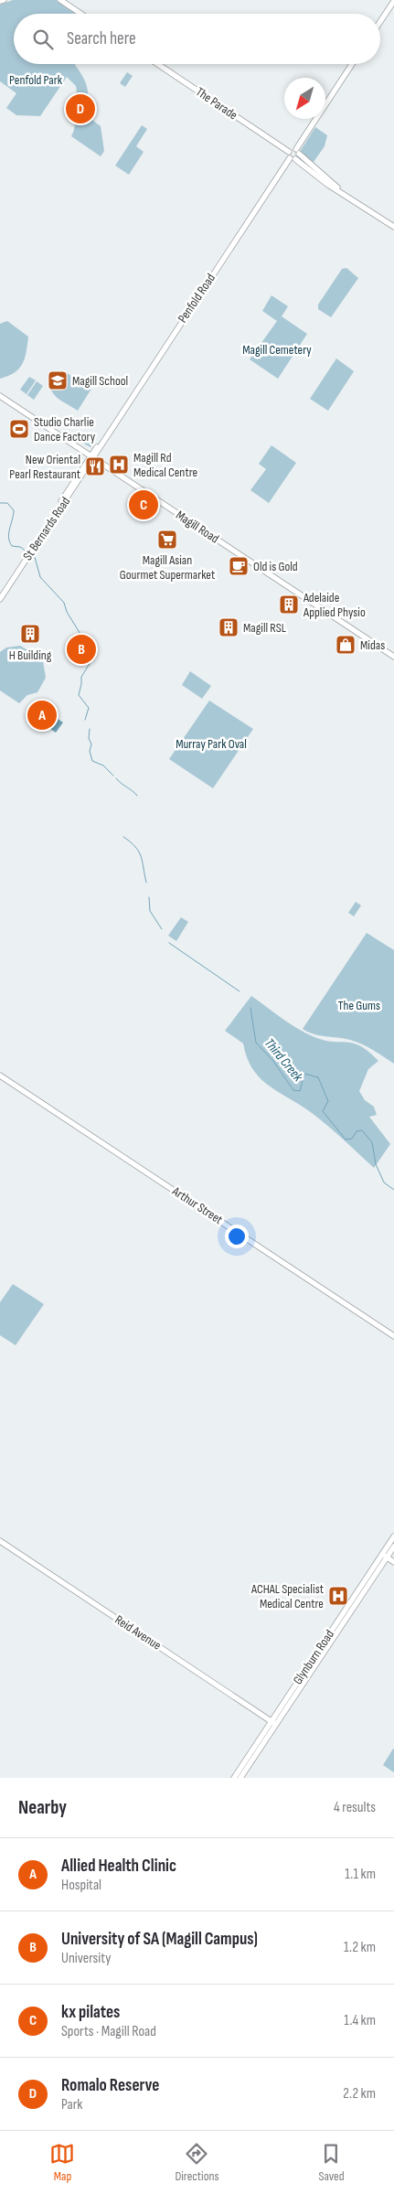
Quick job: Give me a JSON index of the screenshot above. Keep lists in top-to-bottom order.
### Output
{
  "streets": {
    "main road": [
      "The Parade",
      "Penfold Road",
      "Magill Road",
      "St Bernards Road",
      "Arthur Street",
      "Reid Avenue",
      "Glynburn Road"
    ]
  },
  "crossings": [
    ["Penfold Road", "Magill Road"],
    ["Penfold Road", "St Bernards Road"],
    ["Magill Road", "St Bernards Road"],
    ["Reid Avenue", "Glynburn Road"]
  ],
  "water": ["Third Creek"],
  "parks": [
    "Penfold Park",
    "Magill Cemetery",
    "Murray Park Oval",
    "The Gums"
  ],
  "places": {
    "school or university": ["Magill School"],
    "sports": ["Studio Charlie Dance Factory"],
    "hospital": ["Magill Rd Medical Centre", "ACHAL Specialist Medical Centre"],
    "restaurant": ["New Oriental Pearl Restaurant"],
    "supermarket": ["Magill Asian Gourmet Supermarket"],
    "cafe": ["Old is Gold"],
    "building": ["Adelaide Applied Physio", "Magill RSL", "H Building"],
    "shop": ["Midas"]
  },
  "north": "bottom left",
  "page": {
    "search": "Search here",
    "pins": [
      "D",
      "C",
      "B",
      "A"
    ],
    "heading": ["Nearby", "4 results"],
    "list": [
      {
        "mark": "A",
        "name": "Allied Health Clinic",
        "note": "Hospital",
        "value": "1.1 km"
      },
      {
        "mark": "B",
        "name": "University of SA (Magill Campus)",
        "note": "University",
        "value": "1.2 km"
      },
      {
        "mark": "C",
        "name": "kx pilates",
        "note": "Sports · Magill Road",
        "value": "1.4 km"
      },
      {
        "mark": "D",
        "name": "Romalo Reserve",
        "note": "Park",
        "value": "2.2 km"
      }
    ],
    "nav": ["Map", "Directions", "Saved"]
  }
}
